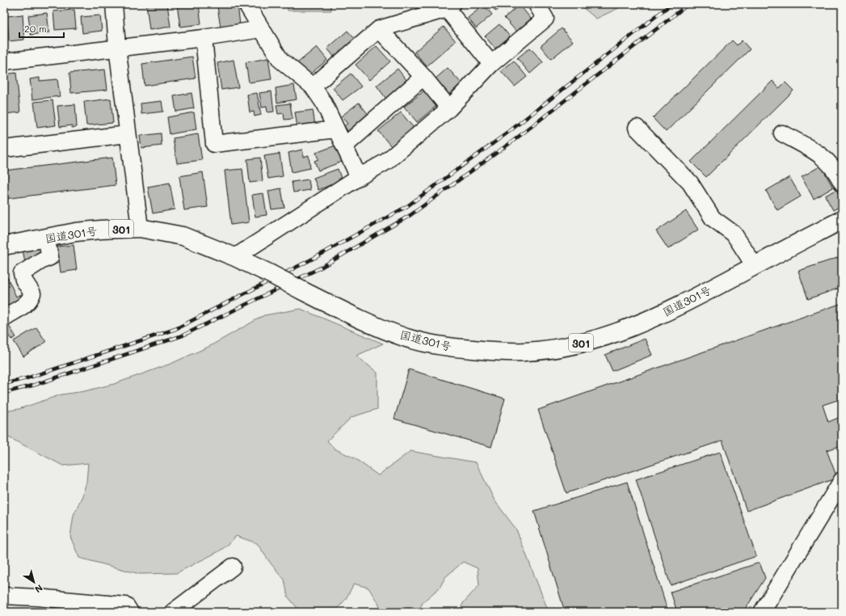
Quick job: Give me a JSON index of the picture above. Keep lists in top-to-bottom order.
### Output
{
  "streets": {
    "highway": ["301", "国道301号"]
  },
  "scale_bar": "20 m",
  "north": "bottom right"
}
